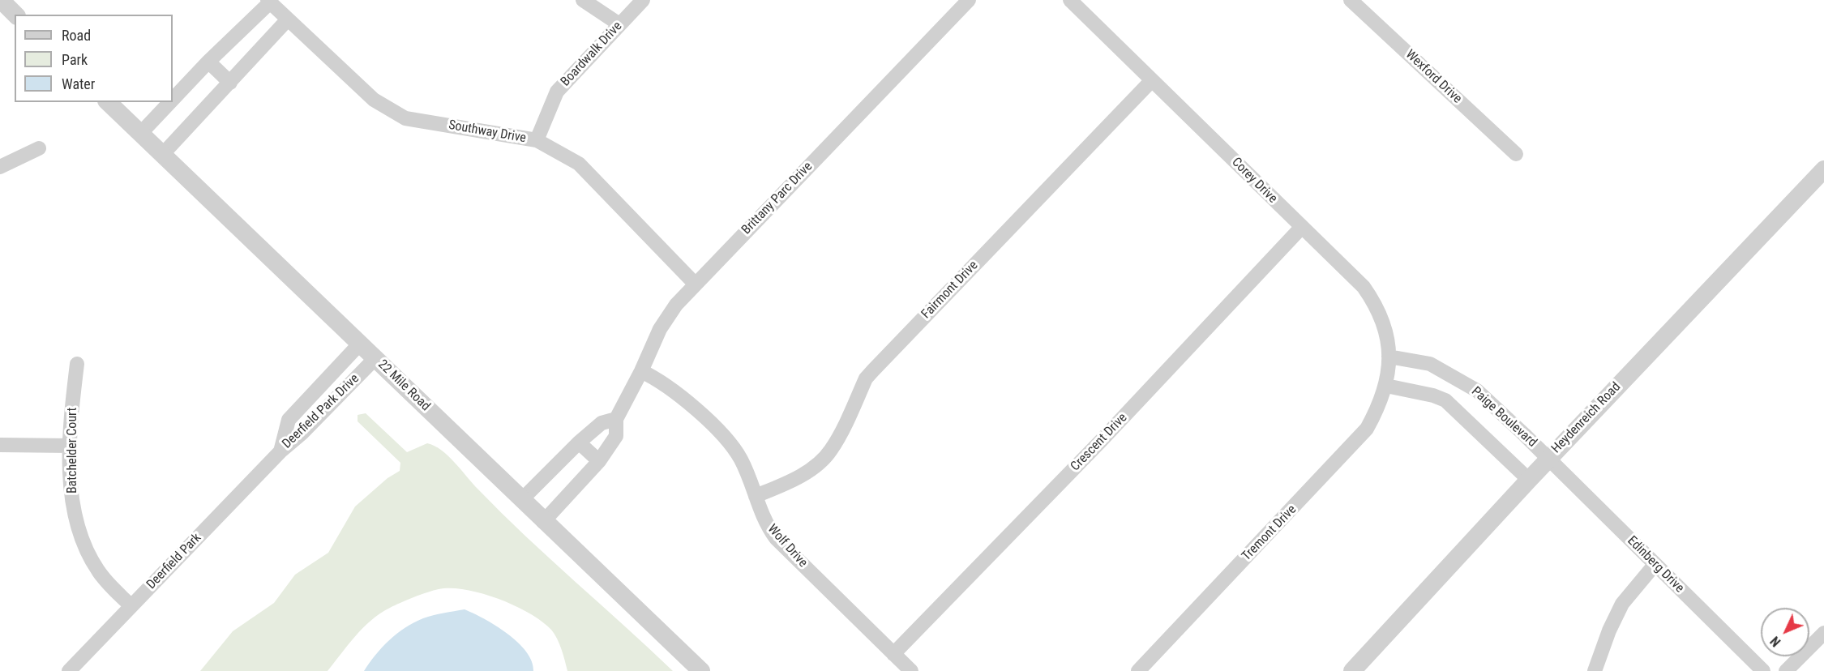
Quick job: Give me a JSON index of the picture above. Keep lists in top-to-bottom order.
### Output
{
  "streets": {
    "street": [
      "Boardwalk Drive",
      "Wexford Drive",
      "Southway Drive",
      "Corey Drive",
      "Brittany Parc Drive",
      "Fairmont Drive",
      "22 Mile Road",
      "Deerfield Park Drive",
      "Paige Boulevard",
      "Heydenreich Road",
      "Crescent Drive",
      "Batchelder Court",
      "Tremont Drive",
      "Wolf Drive",
      "Deerfield Park",
      "Edinberg Drive"
    ]
  },
  "crossings": [
    ["Boardwalk Drive", "Southway Drive"],
    ["Southway Drive", "Brittany Parc Drive"],
    ["Corey Drive", "Fairmont Drive"],
    ["Corey Drive", "Paige Boulevard"],
    ["Corey Drive", "Crescent Drive"],
    ["Corey Drive", "Tremont Drive"],
    ["Brittany Parc Drive", "22 Mile Road"],
    ["Brittany Parc Drive", "Wolf Drive"],
    ["Fairmont Drive", "Wolf Drive"],
    ["22 Mile Road", "Deerfield Park Drive"],
    ["Deerfield Park Drive", "Deerfield Park"],
    ["Paige Boulevard", "Heydenreich Road"],
    ["Paige Boulevard", "Tremont Drive"],
    ["Paige Boulevard", "Edinberg Drive"],
    ["Heydenreich Road", "Edinberg Drive"],
    ["Crescent Drive", "Wolf Drive"],
    ["Batchelder Court", "Deerfield Park"]
  ],
  "legend": ["Road", "Park", "Water"],
  "north": "bottom left"
}
